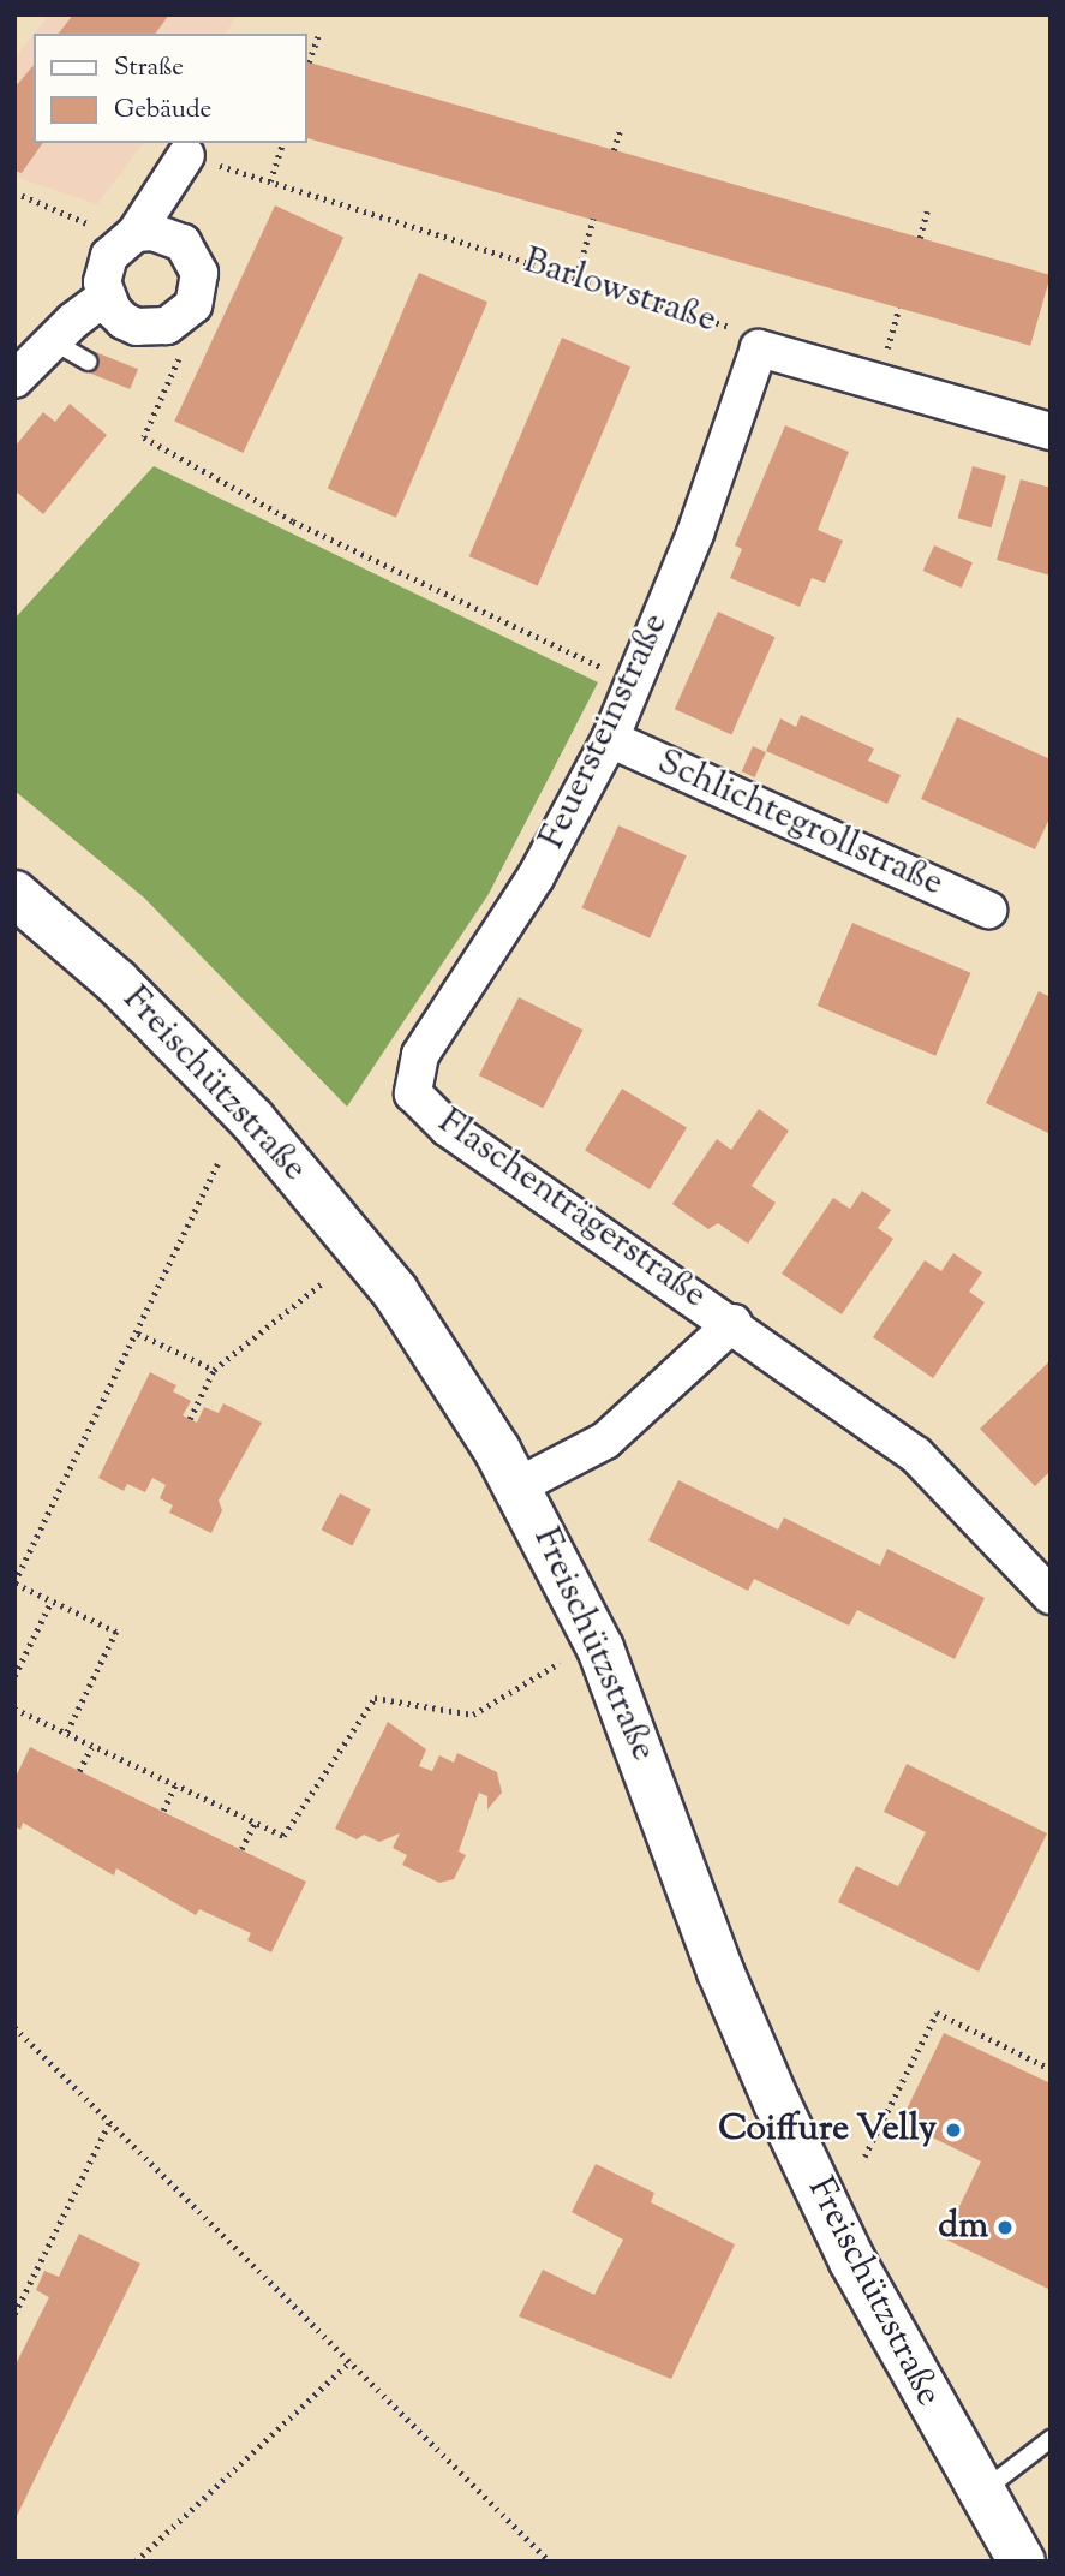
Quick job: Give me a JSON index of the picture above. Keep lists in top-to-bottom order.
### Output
{
  "streets": {
    "main road": ["Freischützstraße"],
    "street": [
      "Barlowstraße",
      "Feuersteinstraße",
      "Schlichtegrollstraße",
      "Flaschenträgerstraße"
    ]
  },
  "crossings": [
    ["Barlowstraße", "Feuersteinstraße"],
    ["Feuersteinstraße", "Schlichtegrollstraße"],
    ["Feuersteinstraße", "Flaschenträgerstraße"],
    ["Freischützstraße", "Flaschenträgerstraße"]
  ],
  "places": ["Coiffure Velly", "dm"],
  "legend": ["Straße", "Gebäude"]
}
